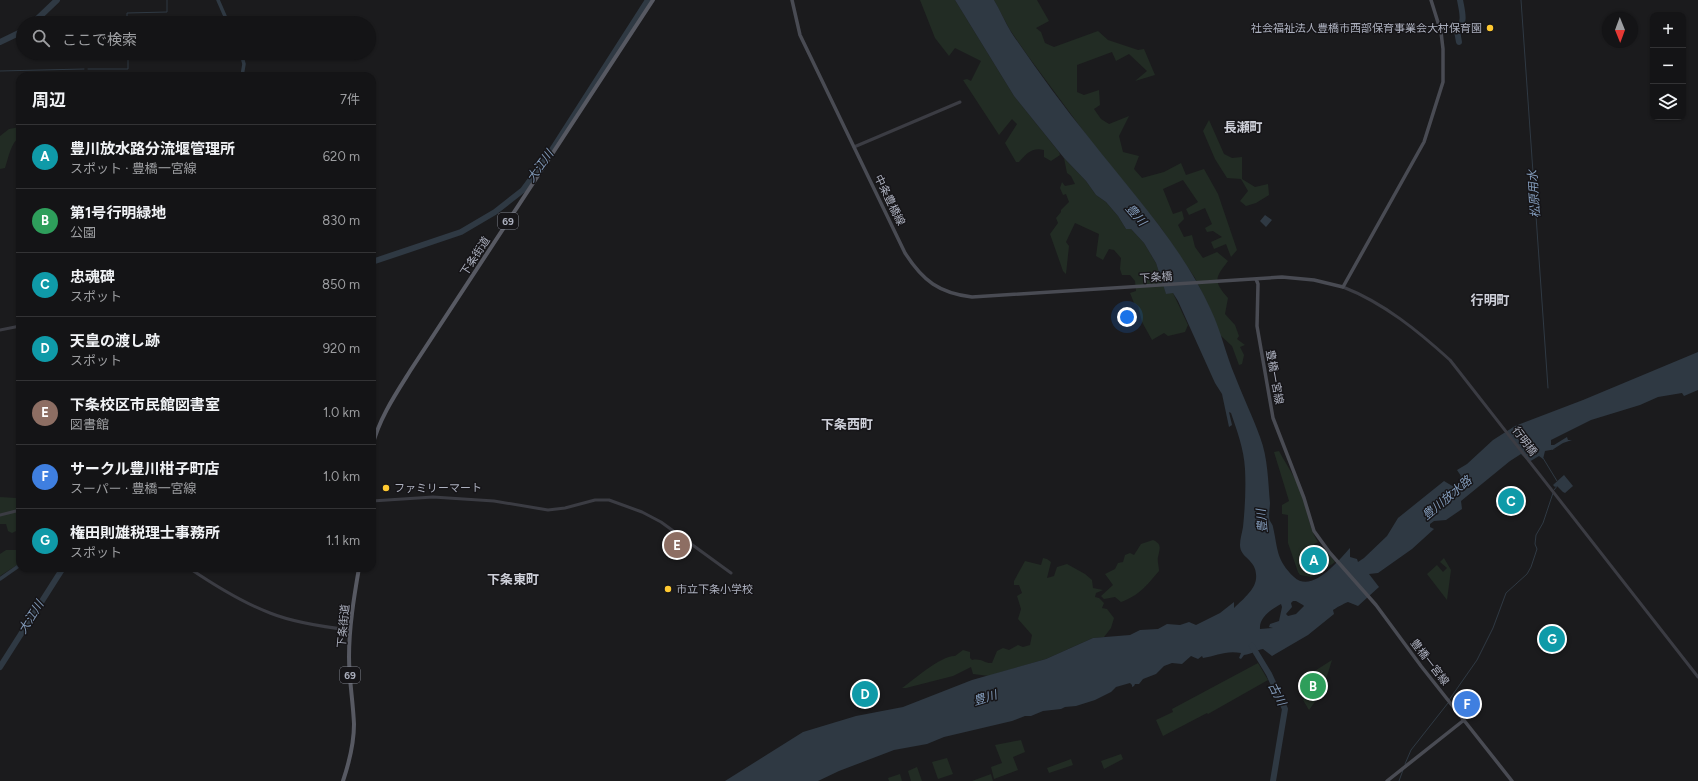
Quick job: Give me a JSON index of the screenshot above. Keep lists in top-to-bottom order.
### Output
{
  "streets": {
    "main road": [
      "中条豊橋線",
      "69",
      "下条街道",
      "下条橋",
      "豊橋一宮線"
    ],
    "street": ["行明橋"]
  },
  "crossings": [
    ["中条豊橋線", "下条橋"],
    ["下条橋", "豊橋一宮線"]
  ],
  "districts": [
    "長瀬町",
    "行明町",
    "下条西町",
    "下条東町"
  ],
  "water": [
    "大江川",
    "松原用水",
    "豊川",
    "豊川放水路",
    "古川"
  ],
  "places": ["社会福祉法人豊橋市西部保育事業会大村保育園", "ファミリーマート", "市立下条小学校"],
  "north": "bottom",
  "page": {
    "map_buttons": ["+", "−"],
    "search": "ここで検索",
    "heading": ["周辺", "7件"],
    "list": [
      {
        "mark": "A",
        "name": "豊川放水路分流堰管理所",
        "note": "スポット · 豊橋一宮線",
        "value": "620 m"
      },
      {
        "mark": "B",
        "name": "第1号行明緑地",
        "note": "公園",
        "value": "830 m"
      },
      {
        "mark": "C",
        "name": "忠魂碑",
        "note": "スポット",
        "value": "850 m"
      },
      {
        "mark": "D",
        "name": "天皇の渡し跡",
        "note": "スポット",
        "value": "920 m"
      },
      {
        "mark": "E",
        "name": "下条校区市民館図書室",
        "note": "図書館",
        "value": "1.0 km"
      },
      {
        "mark": "F",
        "name": "サークル豊川柑子町店",
        "note": "スーパー · 豊橋一宮線",
        "value": "1.0 km"
      },
      {
        "mark": "G",
        "name": "権田則雄税理士事務所",
        "note": "スポット",
        "value": "1.1 km"
      }
    ],
    "pins": [
      "C",
      "E",
      "A",
      "G",
      "B",
      "D",
      "F"
    ]
  }
}
